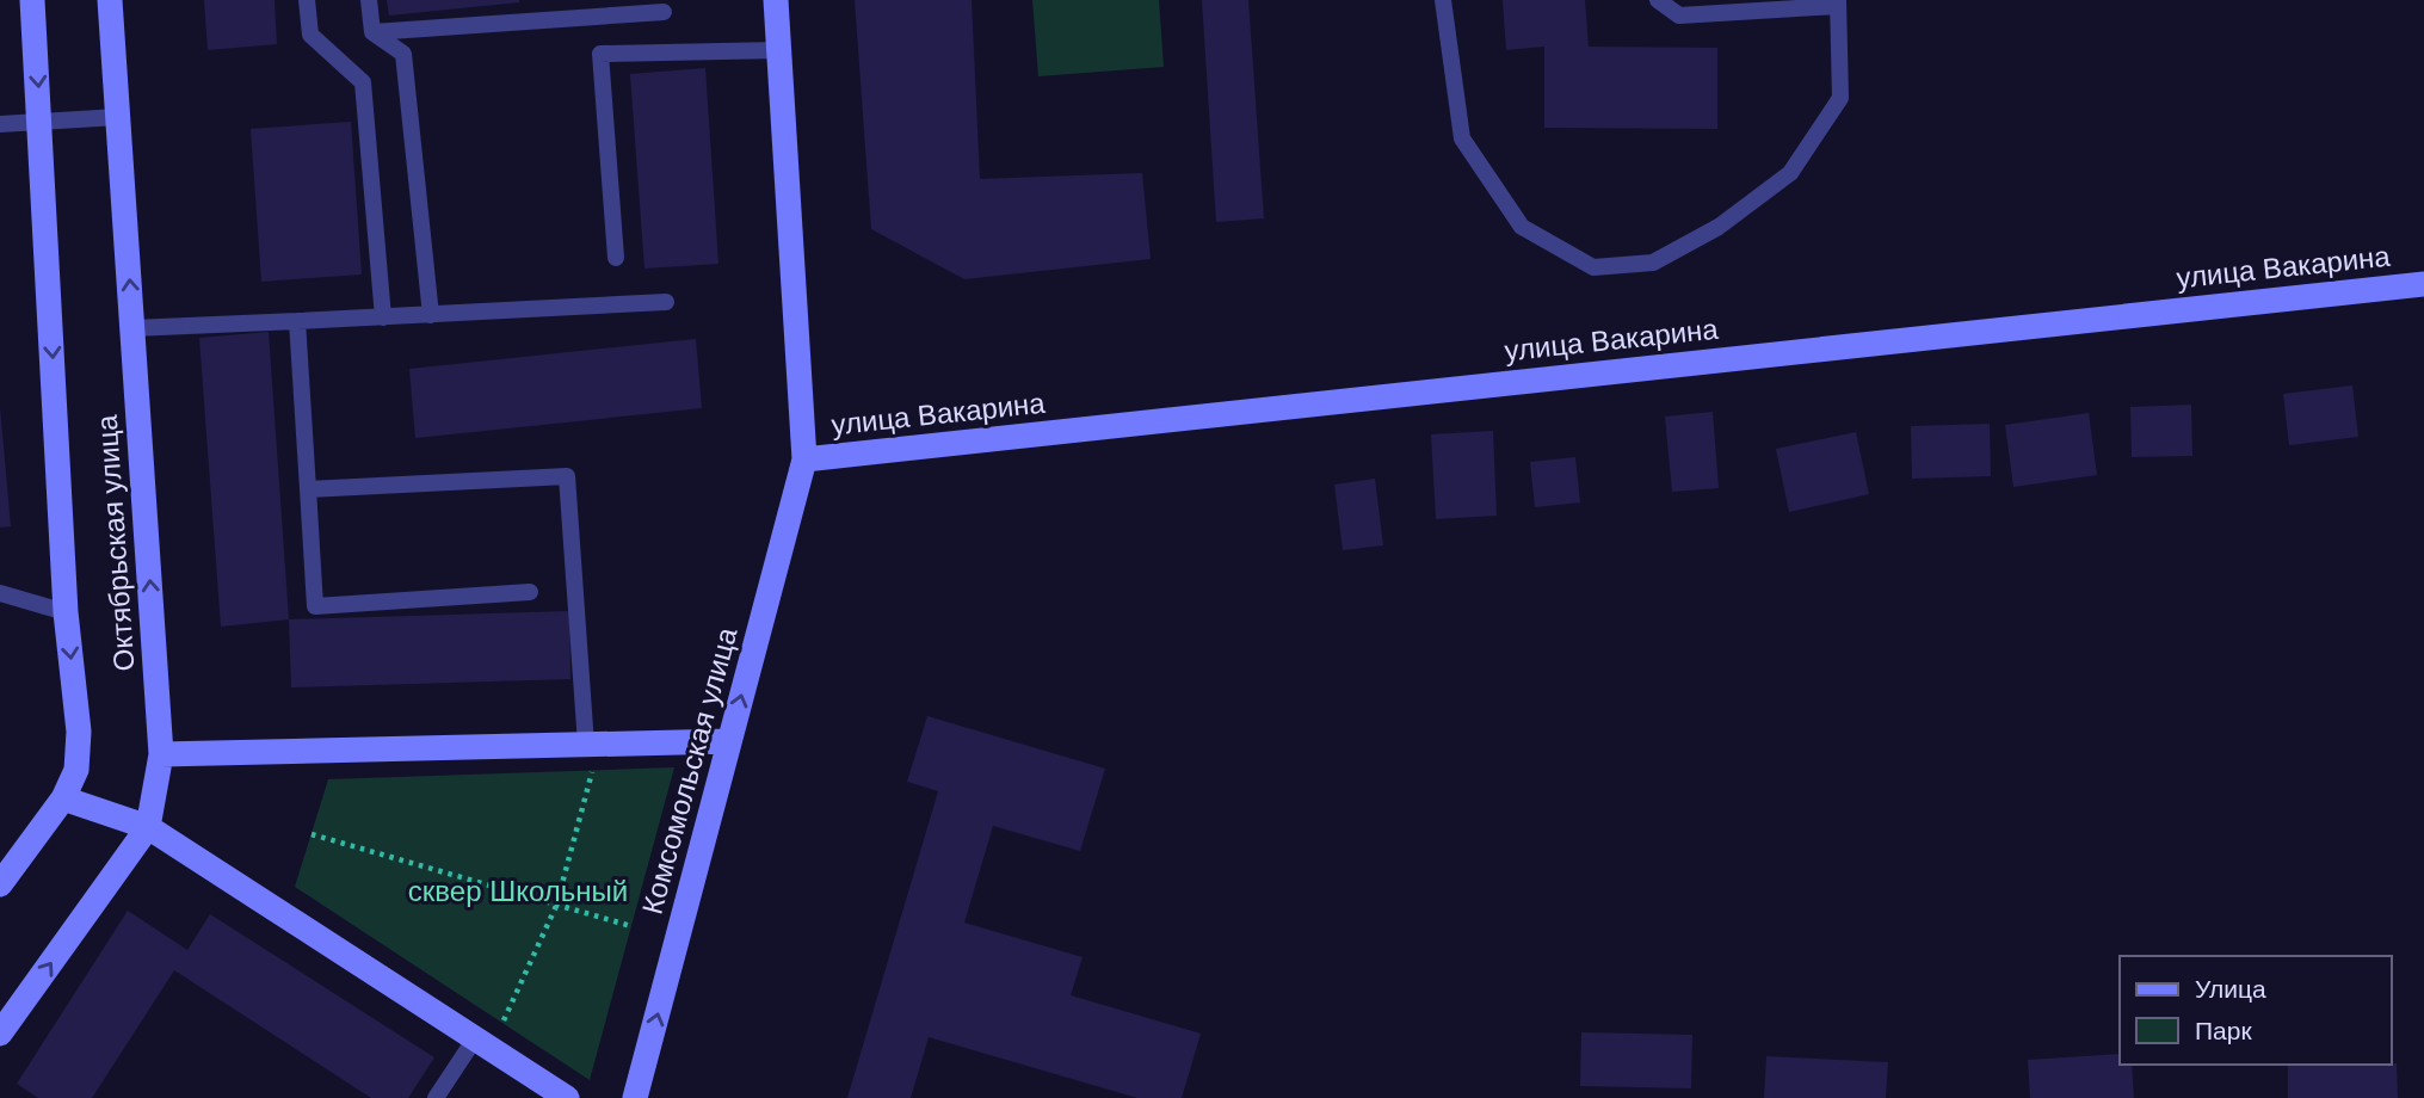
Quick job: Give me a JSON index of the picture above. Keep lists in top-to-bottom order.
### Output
{
  "streets": {
    "street": ["улица Вакарина", "Октябрьская улица", "Комсомольская улица"]
  },
  "crossings": [
    ["улица Вакарина", "Комсомольская улица"]
  ],
  "one_way": ["Комсомольская улица"],
  "parks": ["сквер Школьный"],
  "legend": ["Улица", "Парк"]
}
